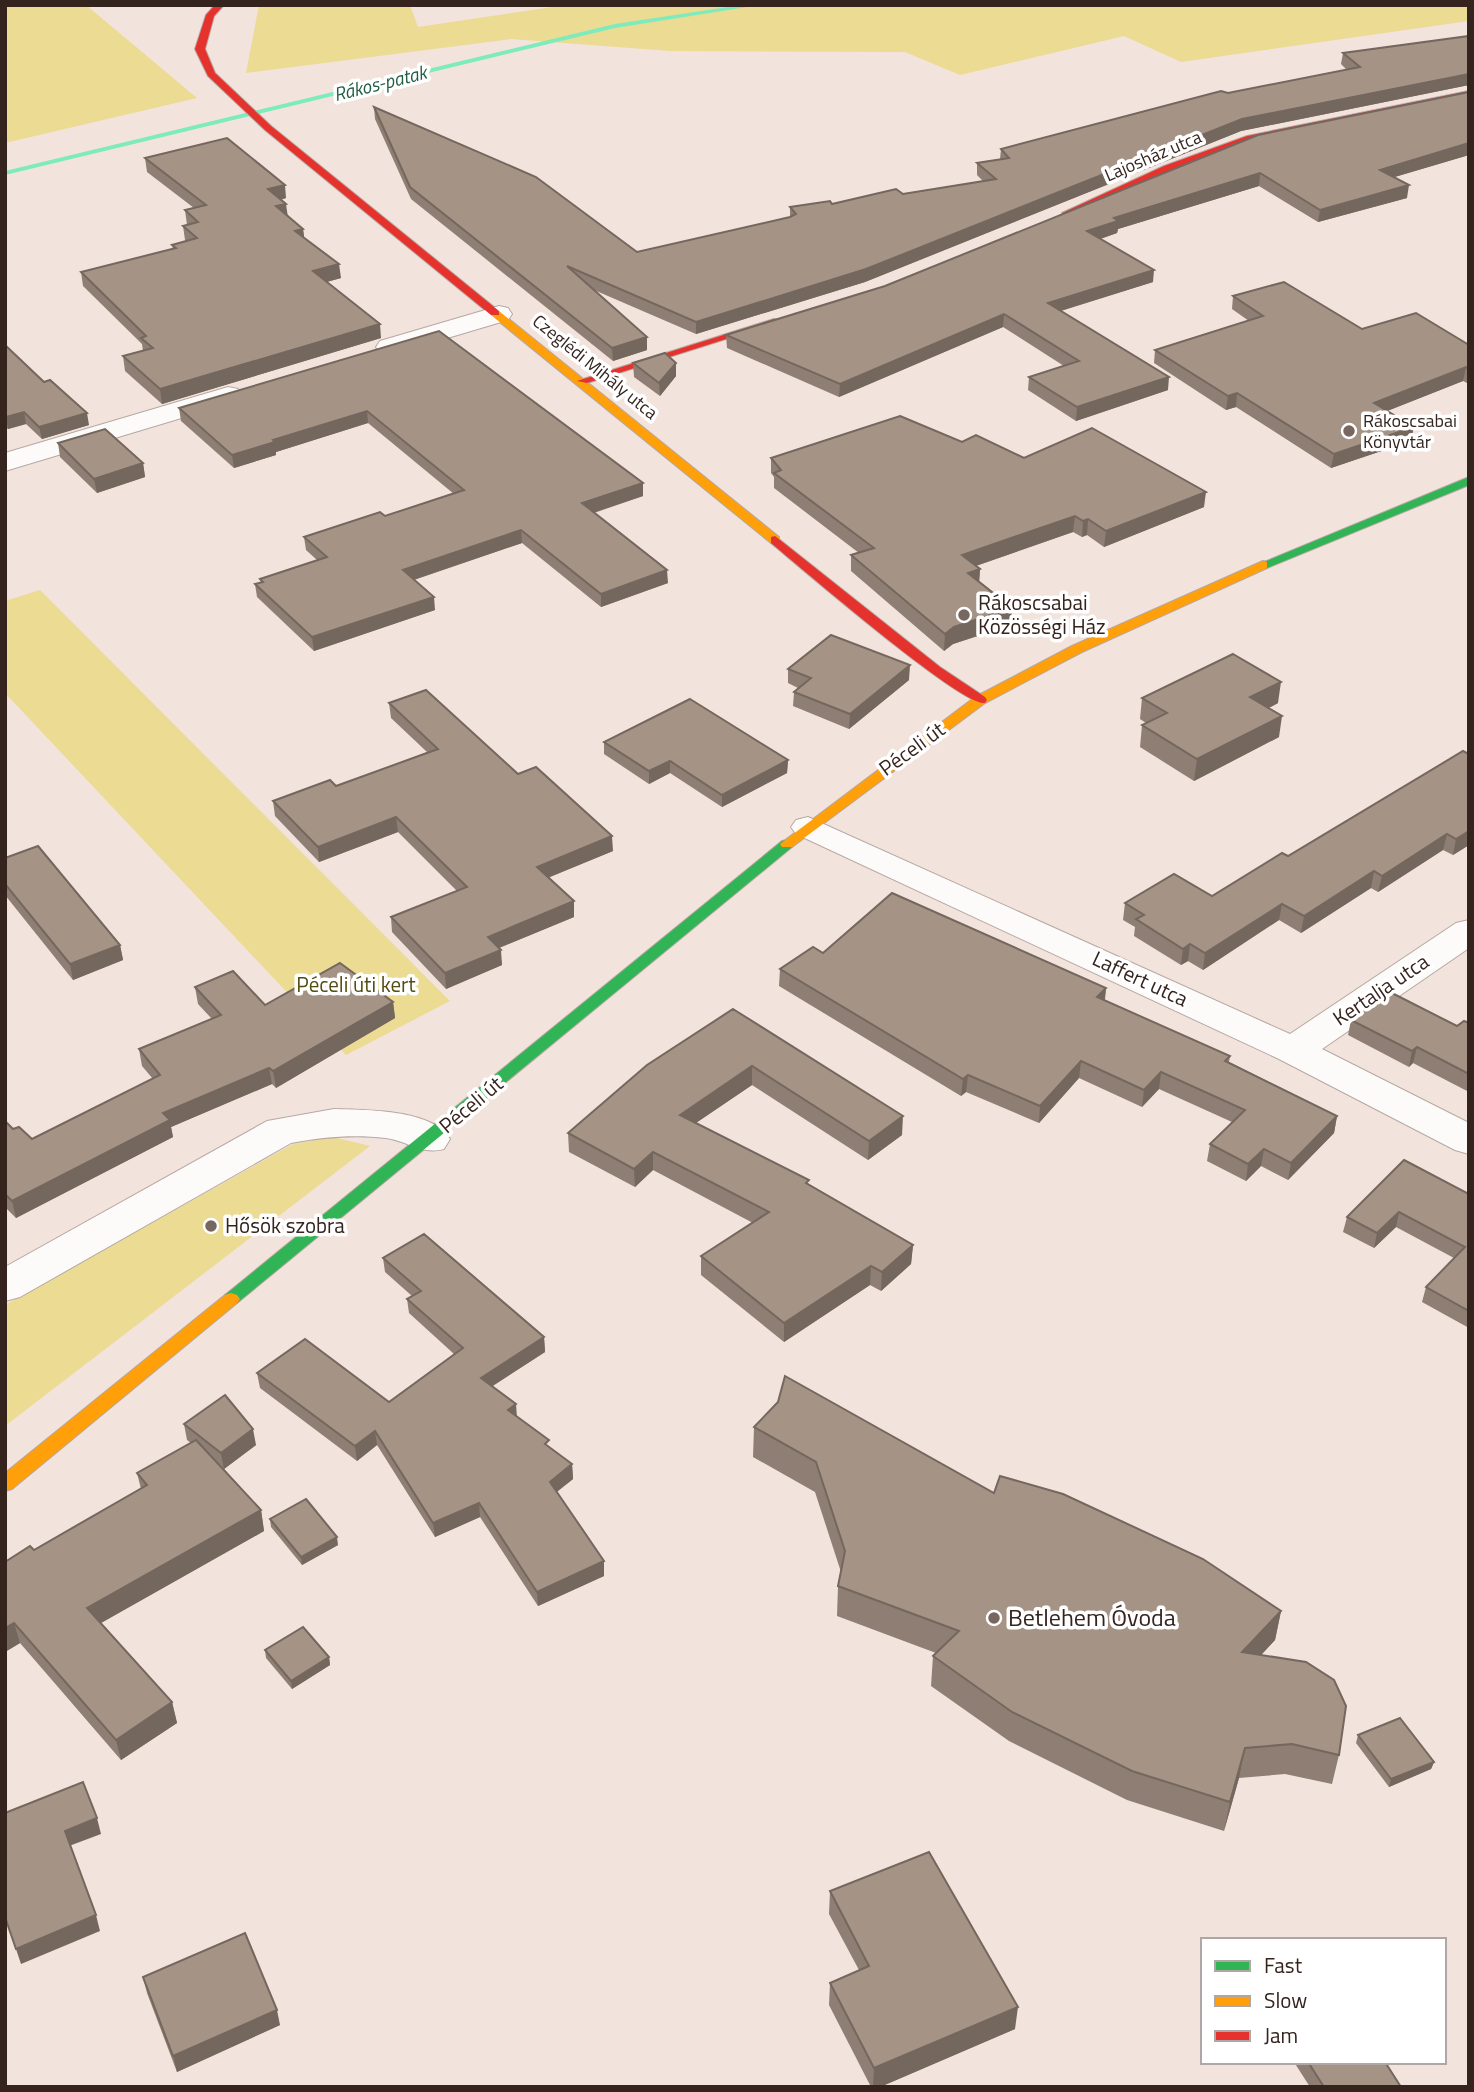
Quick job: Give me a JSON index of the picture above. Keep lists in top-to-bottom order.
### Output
{
  "streets": {
    "main road": ["Lajosház utca", "Czeglédi Mihály utca", "Péceli út"],
    "street": ["Laffert utca", "Kertalja utca"]
  },
  "crossings": [
    ["Czeglédi Mihály utca", "Péceli út"],
    ["Péceli út", "Laffert utca"],
    ["Laffert utca", "Kertalja utca"]
  ],
  "water": ["Rákos-patak"],
  "parks": ["Péceli úti kert"],
  "places": [
    "Rákoscsabai Könyvtár",
    "Rákoscsabai Közösségi Ház",
    "Hősök szobra",
    "Betlehem Óvoda"
  ],
  "legend": ["Fast", "Slow", "Jam"]
}
